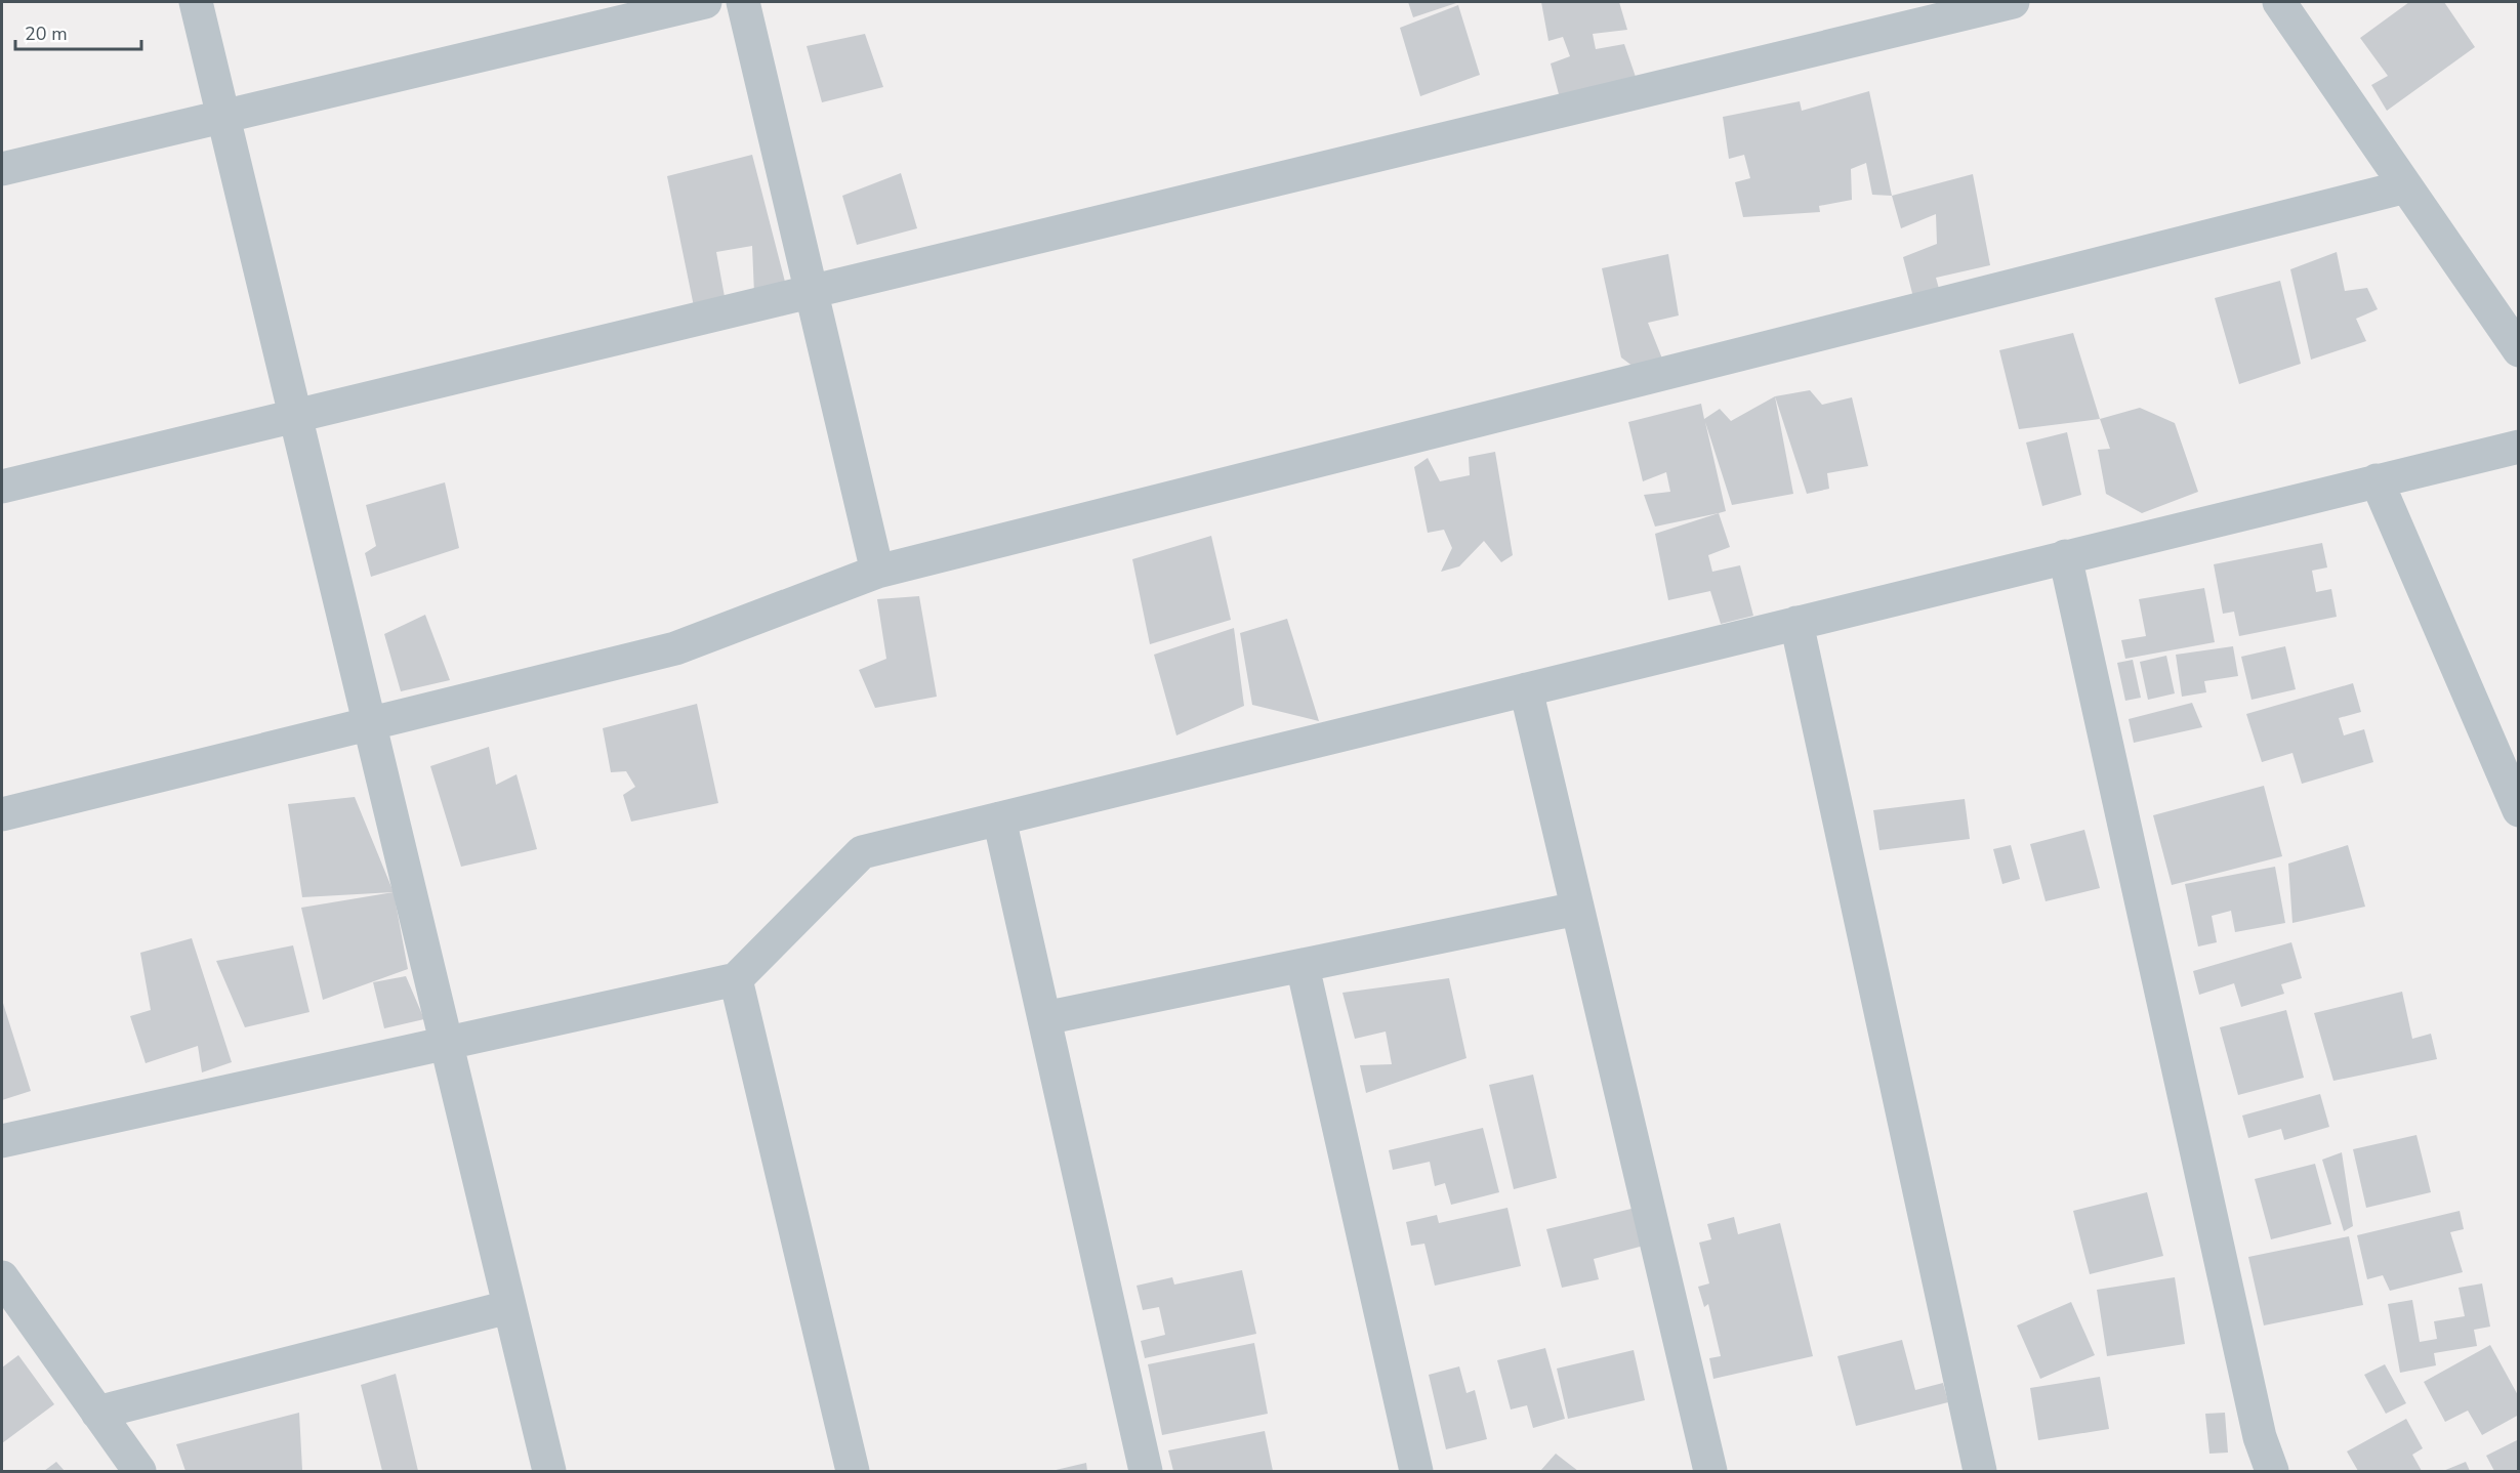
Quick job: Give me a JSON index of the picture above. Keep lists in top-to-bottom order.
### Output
{
  "scale_bar": "20 m"
}
